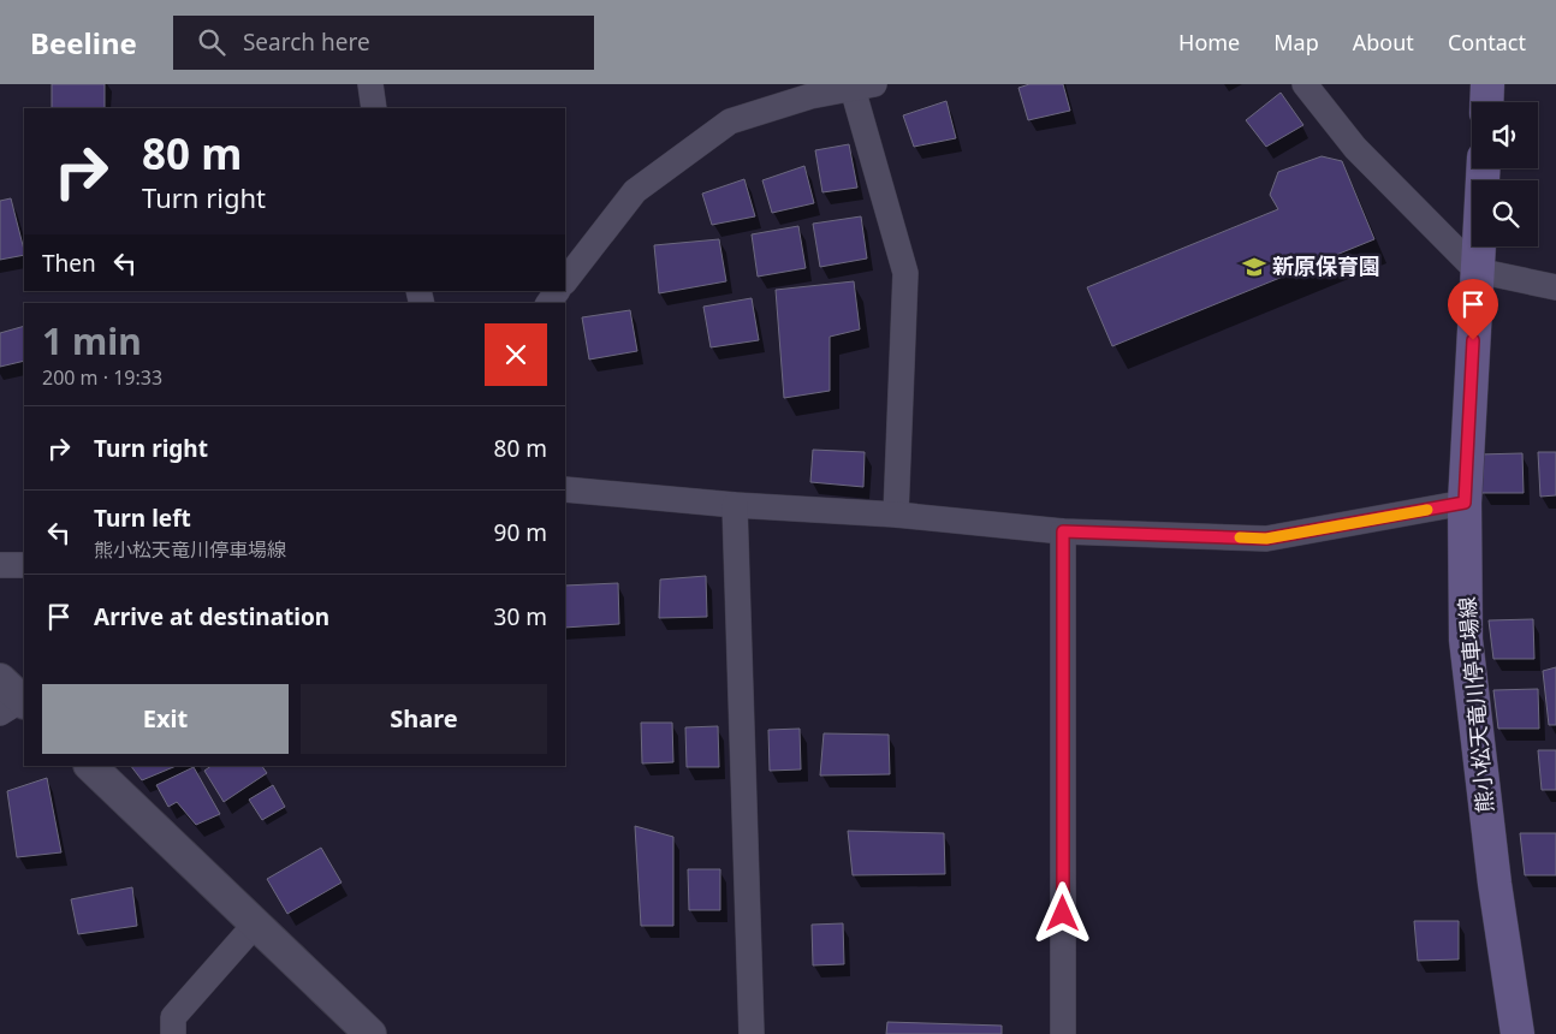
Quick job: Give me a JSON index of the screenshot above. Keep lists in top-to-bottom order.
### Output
{
  "streets": {
    "main road": ["熊小松天竜川停車場線"]
  },
  "places": {
    "school or university": ["新原保育園"]
  },
  "page": {
    "header": "Beeline",
    "search": "Search here",
    "nav": [
      "Home",
      "Map",
      "About",
      "Contact"
    ],
    "turn": ["80 m", "Turn right"],
    "then": "Then",
    "heading": ["1 min", "200 m · 19:33"],
    "list": [
      {
        "name": "Turn right",
        "value": "80 m"
      },
      {
        "name": "Turn left",
        "note": "熊小松天竜川停車場線",
        "value": "90 m"
      },
      {
        "name": "Arrive at destination",
        "value": "30 m"
      }
    ],
    "buttons": ["Exit", "Share"]
  }
}
